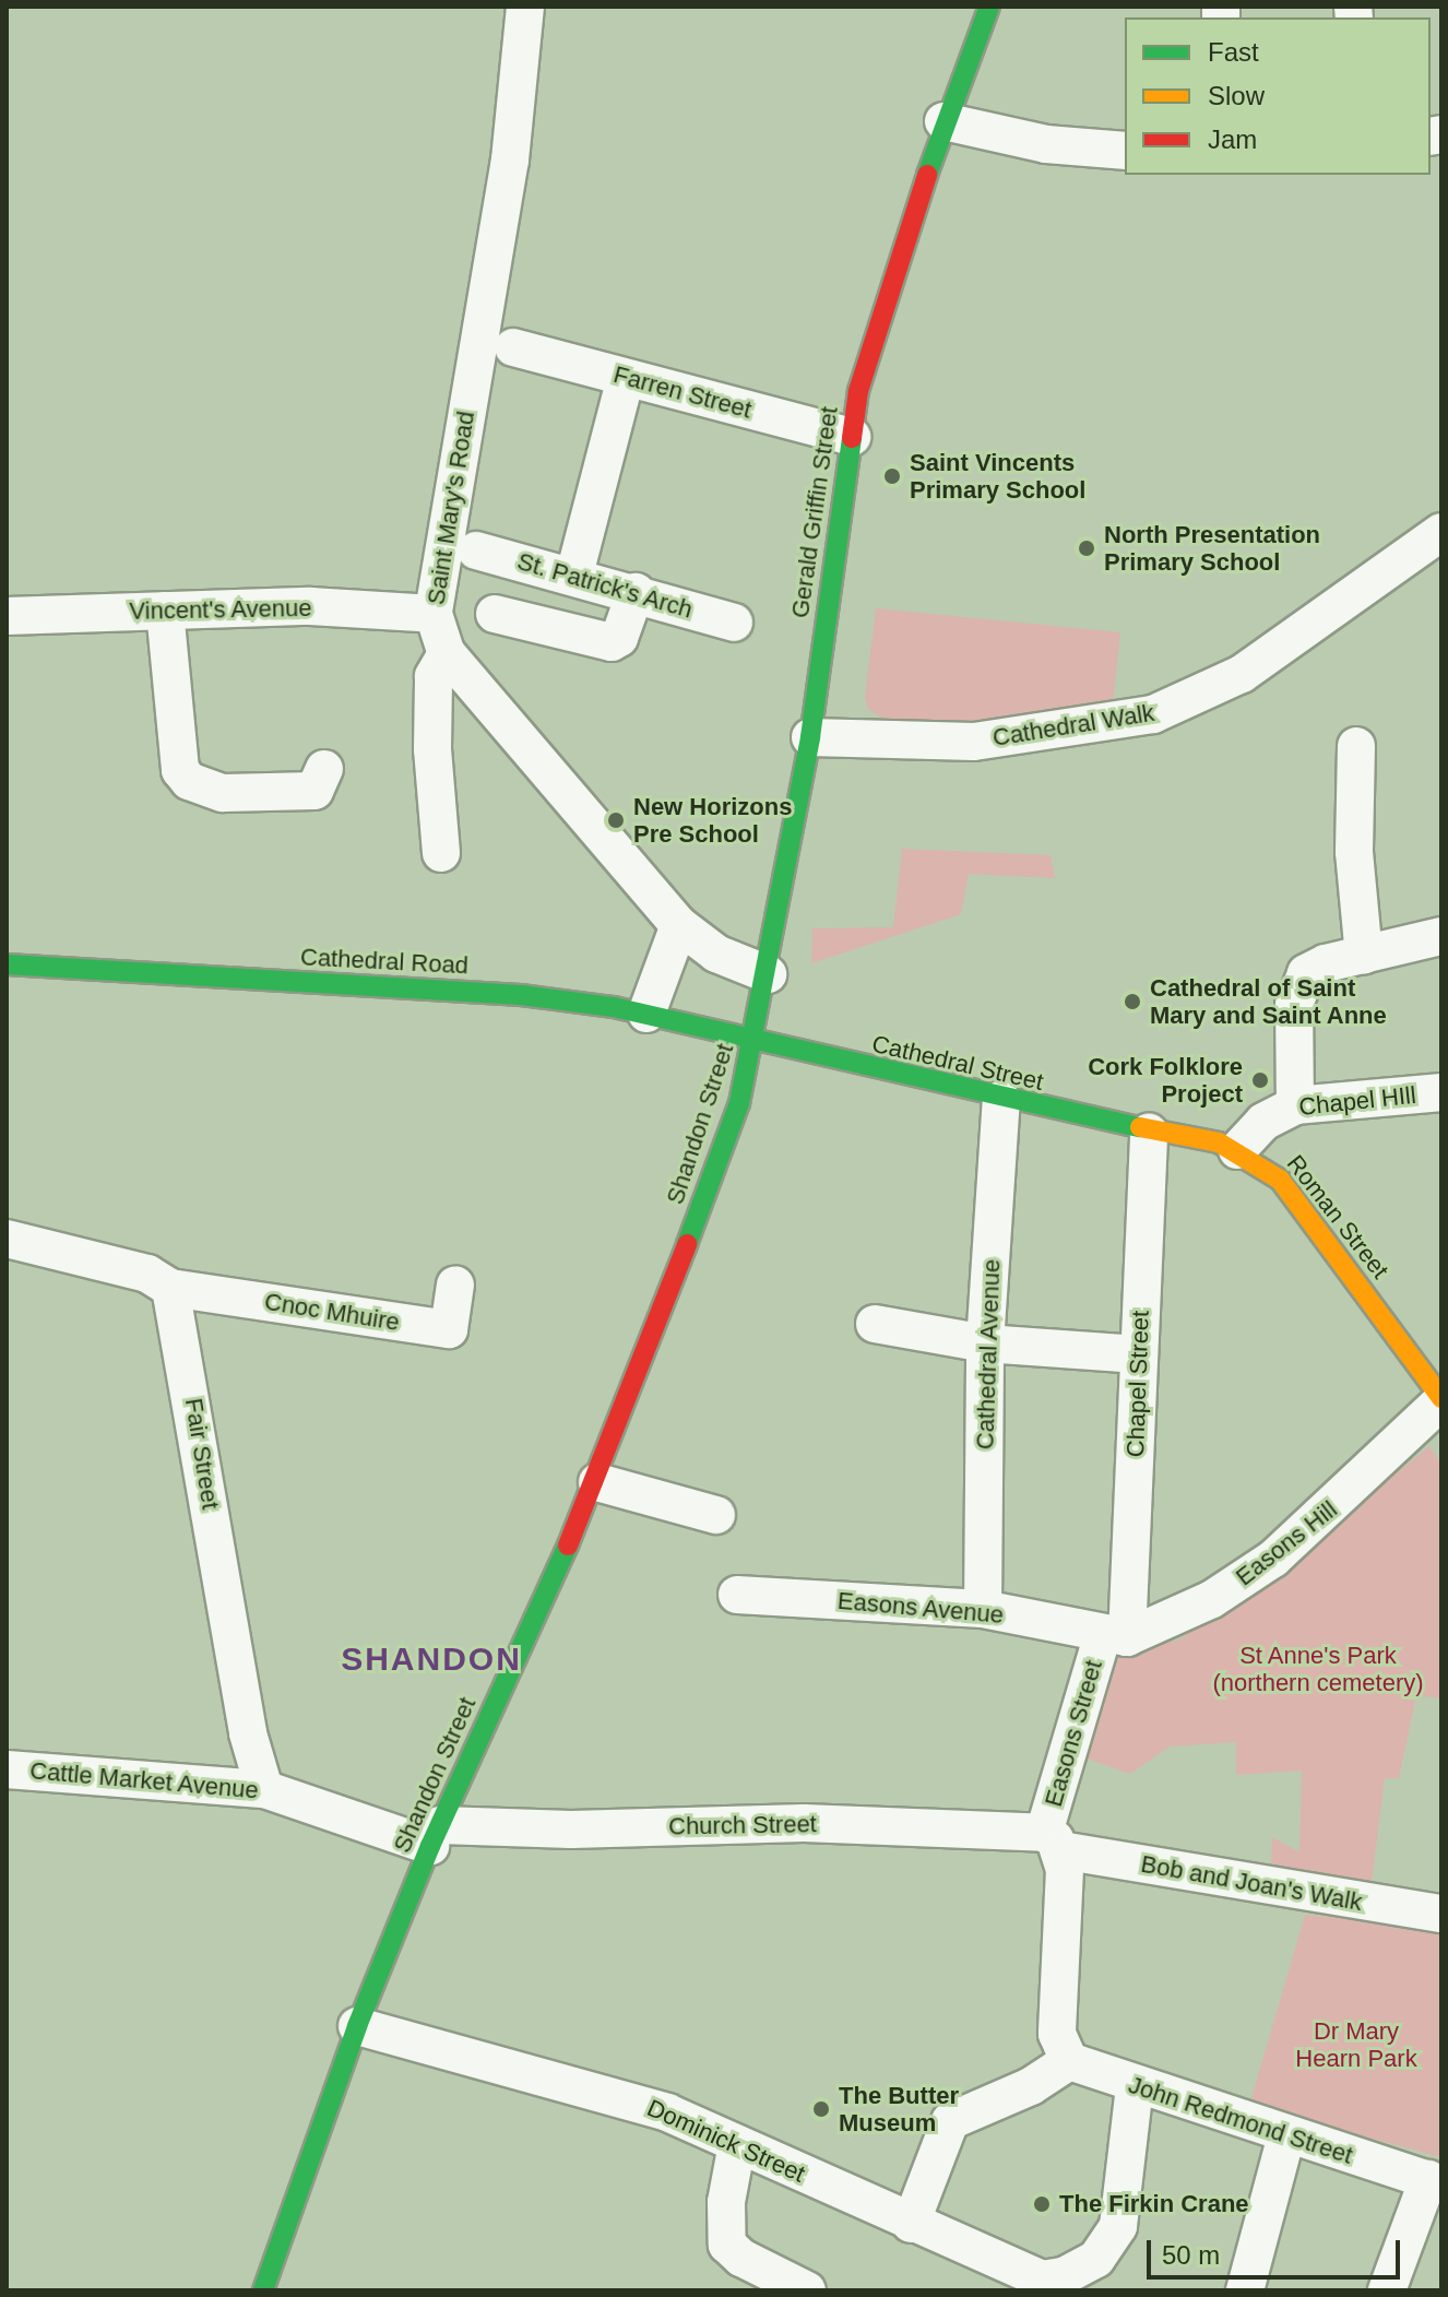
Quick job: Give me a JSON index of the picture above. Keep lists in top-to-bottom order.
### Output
{
  "streets": {
    "main road": [
      "Gerald Griffin Street",
      "Cathedral Road",
      "Cathedral Street",
      "Shandon Street",
      "Roman Street"
    ],
    "street": [
      "Farren Street",
      "Saint Mary's Road",
      "St. Patrick's Arch",
      "Vincent's Avenue",
      "Cathedral Walk",
      "Chapel HIll",
      "Cnoc Mhuire",
      "Cathedral Avenue",
      "Chapel Street",
      "Fair Street",
      "Easons Hill",
      "Easons Avenue",
      "Easons Street",
      "Cattle Market Avenue",
      "Church Street",
      "Bob and Joan's Walk",
      "John Redmond Street",
      "Dominick Street"
    ]
  },
  "crossings": [
    ["Farren Street", "Gerald Griffin Street"],
    ["Saint Mary's Road", "Gerald Griffin Street"],
    ["Saint Mary's Road", "Vincent's Avenue"],
    ["Gerald Griffin Street", "Cathedral Walk"],
    ["Gerald Griffin Street", "Cathedral Road"],
    ["Gerald Griffin Street", "Cathedral Street"],
    ["Gerald Griffin Street", "Shandon Street"],
    ["Cathedral Road", "Cathedral Street"],
    ["Cathedral Road", "Shandon Street"],
    ["Cathedral Street", "Shandon Street"],
    ["Cathedral Street", "Roman Street"],
    ["Cathedral Street", "Cathedral Avenue"],
    ["Cathedral Street", "Chapel Street"],
    ["Chapel HIll", "Roman Street"],
    ["Shandon Street", "Cattle Market Avenue"],
    ["Shandon Street", "Church Street"],
    ["Shandon Street", "Dominick Street"],
    ["Roman Street", "Chapel Street"],
    ["Roman Street", "Easons Hill"],
    ["Cnoc Mhuire", "Fair Street"],
    ["Cathedral Avenue", "Easons Avenue"],
    ["Chapel Street", "Easons Hill"],
    ["Chapel Street", "Easons Avenue"],
    ["Chapel Street", "Easons Street"],
    ["Fair Street", "Cattle Market Avenue"],
    ["Easons Hill", "Easons Avenue"],
    ["Easons Hill", "Easons Street"],
    ["Easons Avenue", "Easons Street"],
    ["Easons Street", "Church Street"],
    ["Easons Street", "Bob and Joan's Walk"],
    ["Cattle Market Avenue", "Church Street"],
    ["Church Street", "Bob and Joan's Walk"]
  ],
  "districts": ["SHANDON"],
  "parks": ["St Anne's Park (northern cemetery)", "Dr Mary Hearn Park"],
  "places": [
    "Saint Vincents Primary School",
    "North Presentation Primary School",
    "New Horizons Pre School",
    "Cathedral of Saint Mary and Saint Anne",
    "Cork Folklore Project",
    "The Butter Museum",
    "The Firkin Crane"
  ],
  "legend": ["Fast", "Slow", "Jam"],
  "scale_bar": "50 m"
}
